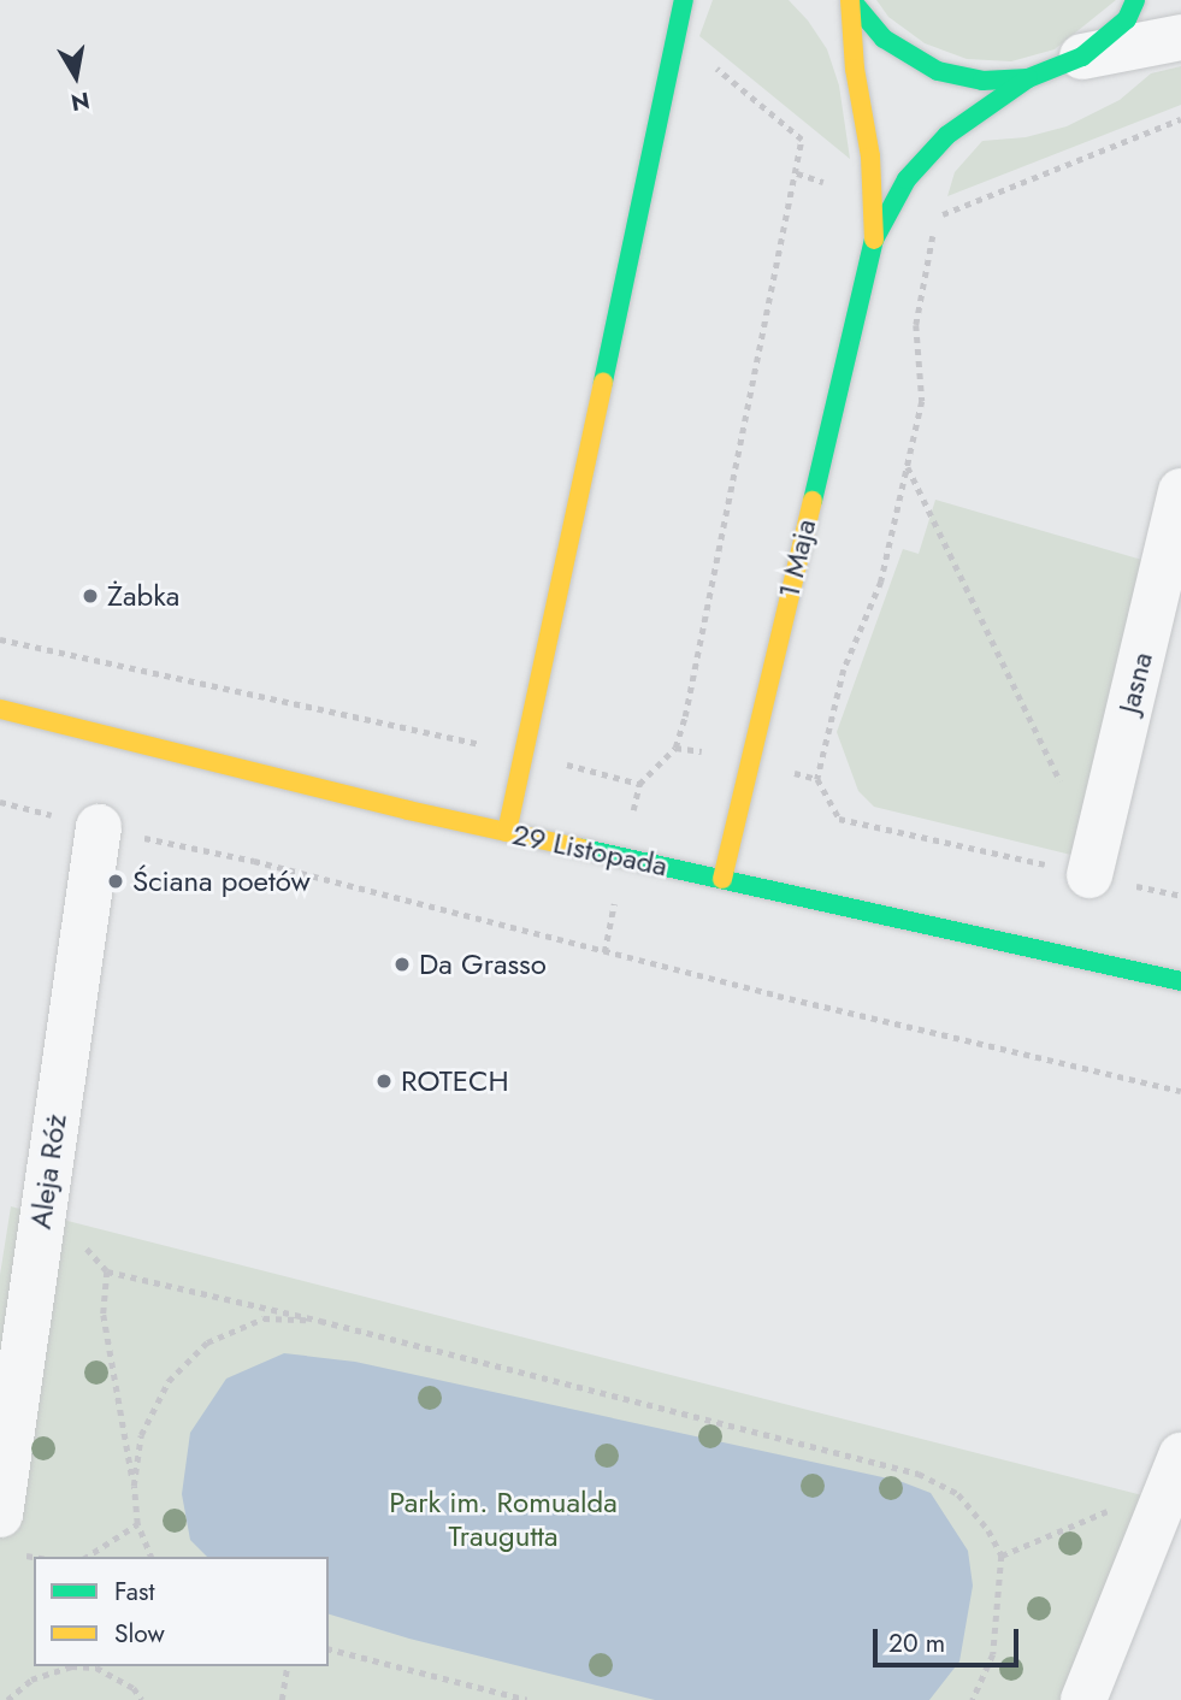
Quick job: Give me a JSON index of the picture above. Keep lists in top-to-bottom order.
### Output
{
  "streets": {
    "street": [
      "1 Maja",
      "Jasna",
      "29 Listopada",
      "Aleja Róż"
    ]
  },
  "crossings": [
    ["1 Maja", "29 Listopada"]
  ],
  "parks": ["Park im. Romualda Traugutta"],
  "places": [
    "Żabka",
    "Ściana poetów",
    "Da Grasso",
    "ROTECH"
  ],
  "legend": ["Fast", "Slow"],
  "scale_bar": "20 m",
  "north": "bottom"
}
